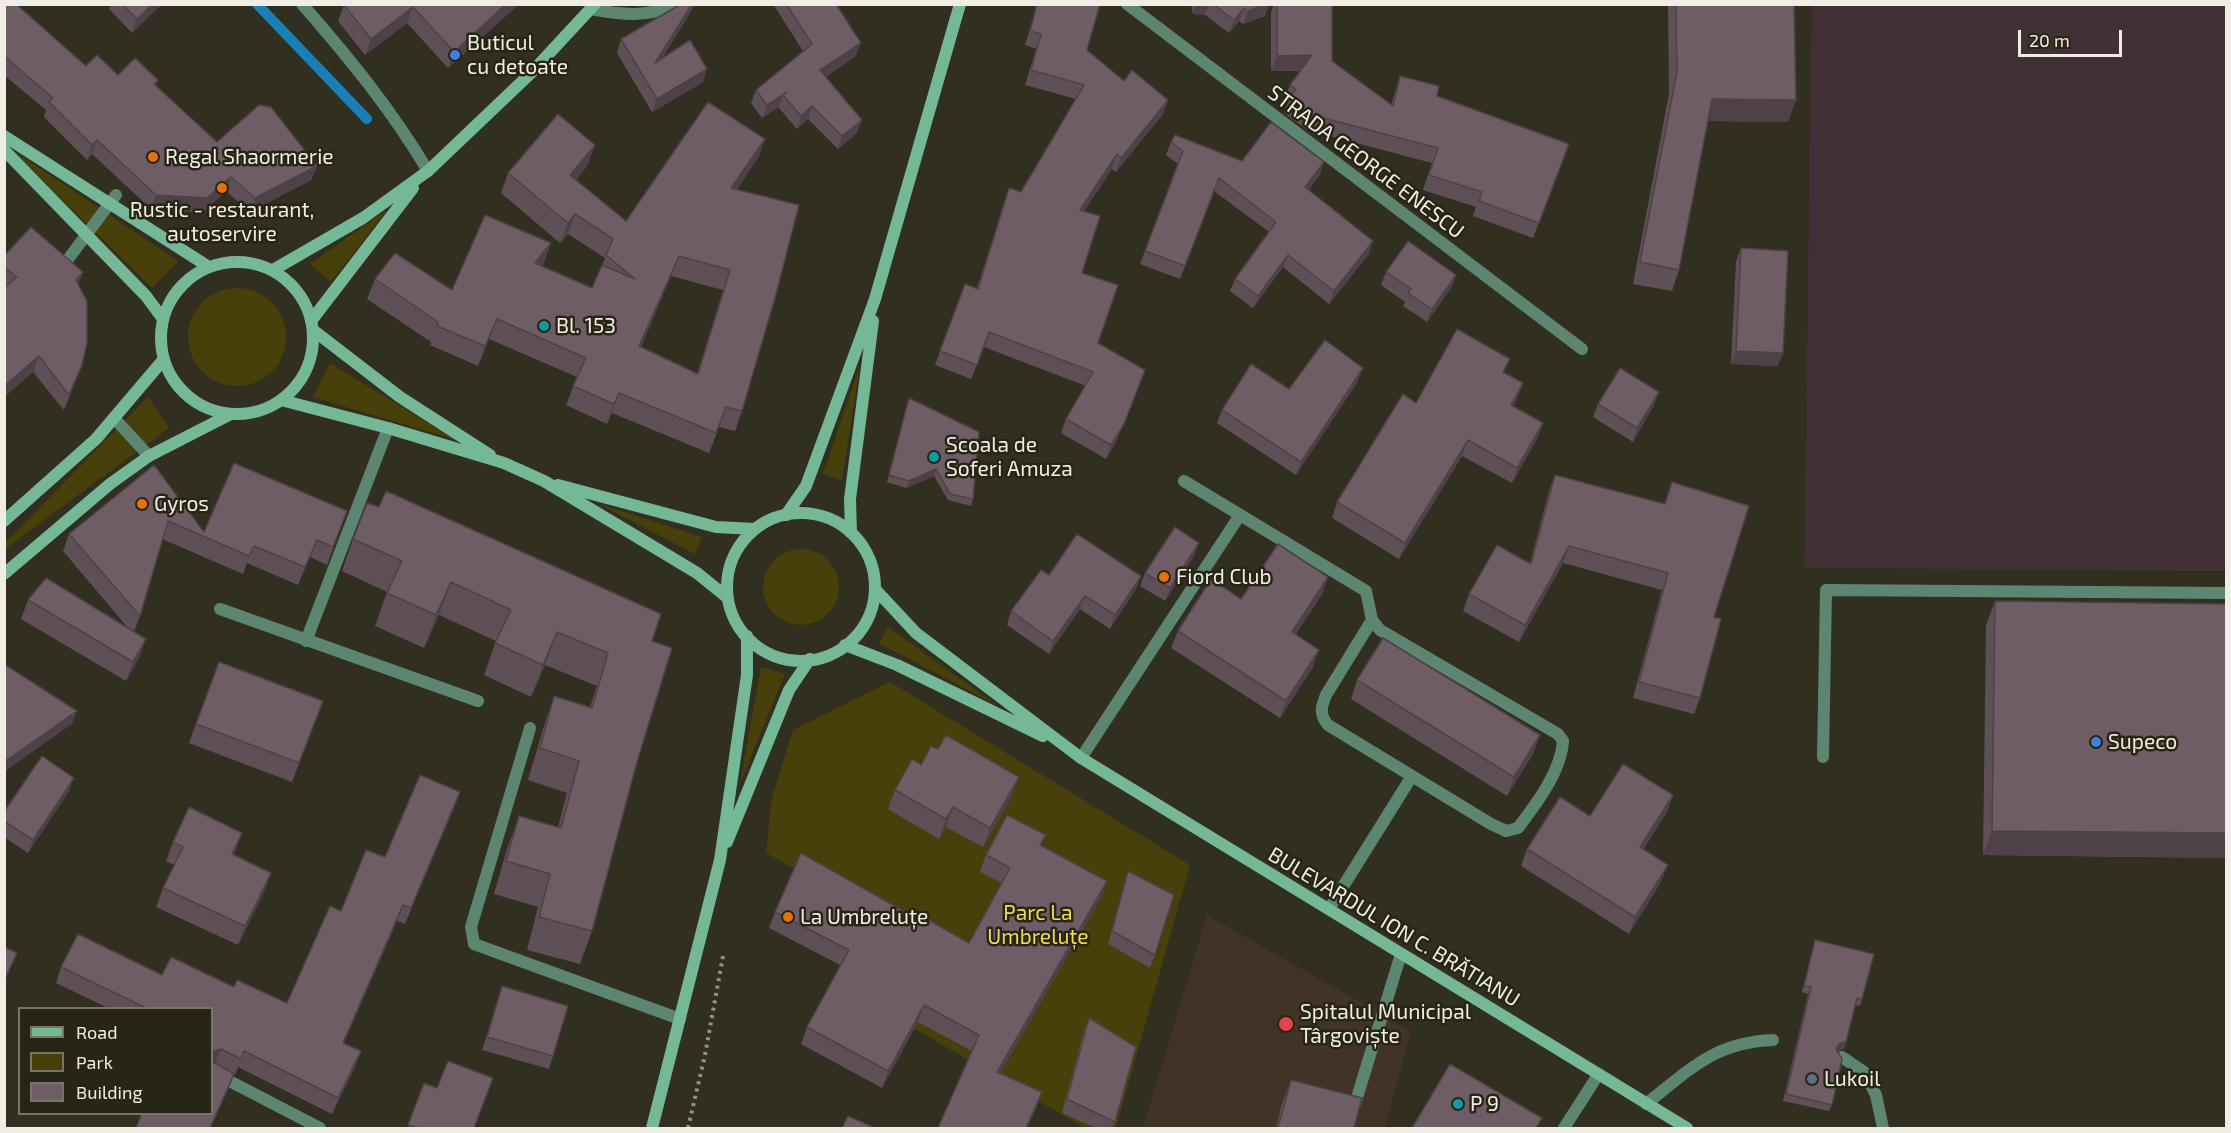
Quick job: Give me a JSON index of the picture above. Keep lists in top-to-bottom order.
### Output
{
  "streets": {
    "main road": ["BULEVARDUL ION C. BRĂTIANU"],
    "street": ["STRADA GEORGE ENESCU"]
  },
  "parks": ["Parc La Umbreluțe"],
  "places": [
    "Buticul cu detoate",
    "Regal Shaormerie",
    "Rustic - restaurant, autoservire",
    "Bl. 153",
    "Scoala de Soferi Amuza",
    "Gyros",
    "Fiord Club",
    "Supeco",
    "La Umbreluțe",
    "Spitalul Municipal Târgoviște",
    "Lukoil",
    "P 9"
  ],
  "legend": ["Road", "Park", "Building"],
  "scale_bar": "20 m"
}
